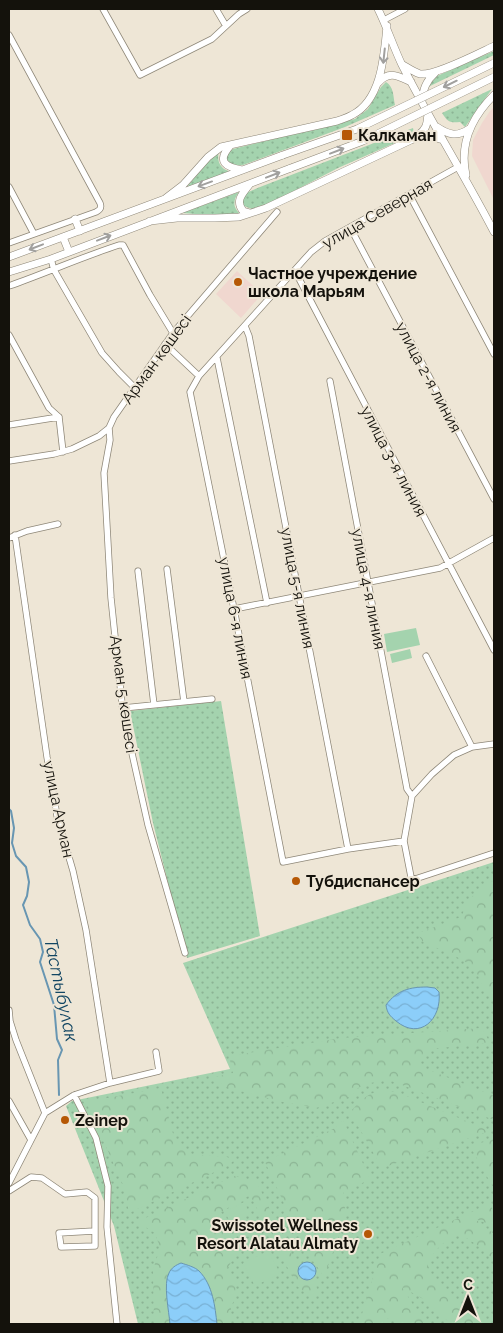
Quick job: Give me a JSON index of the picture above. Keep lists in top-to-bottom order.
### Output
{
  "streets": {
    "street": [
      "улица Северная",
      "Арман көшесі",
      "улица 2-я линия",
      "улица 3-я линия",
      "улица 5-я линия",
      "улица 4-я линия",
      "улица 6-я линия",
      "Арман 5 көшесі",
      "улица Арман"
    ]
  },
  "crossings": [
    ["улица Северная", "улица 2-я линия"],
    ["улица Северная", "улица 3-я линия"],
    ["улица Северная", "улица 5-я линия"],
    ["улица Северная", "улица 6-я линия"],
    ["Арман көшесі", "Арман 5 көшесі"],
    ["улица 5-я линия", "улица 6-я линия"]
  ],
  "water": ["Тастыбулак"],
  "places": {
    "transit": ["Калкаман"],
    "other": [
      "Частное учреждение школа Марьям",
      "Тубдиспансер",
      "Zeinep",
      "Swissotel Wellness Resort Alatau Almaty"
    ]
  },
  "north": "top"
}
